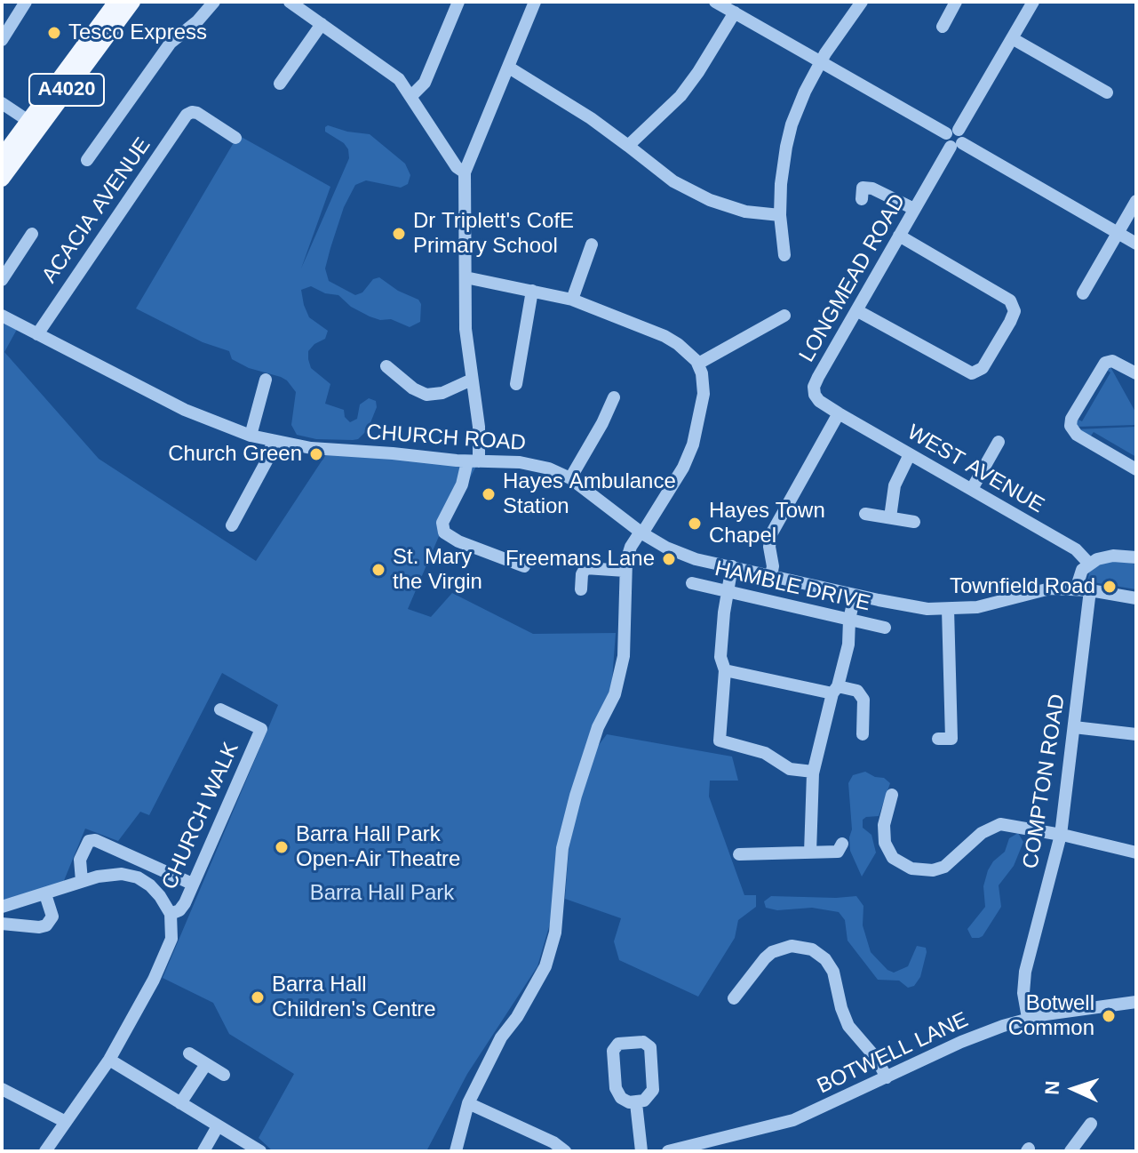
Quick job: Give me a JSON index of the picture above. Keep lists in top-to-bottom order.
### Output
{
  "streets": {
    "main road": ["A4020"],
    "street": [
      "ACACIA AVENUE",
      "LONGMEAD ROAD",
      "CHURCH ROAD",
      "WEST AVENUE",
      "HAMBLE DRIVE",
      "COMPTON ROAD",
      "CHURCH WALK",
      "BOTWELL LANE"
    ]
  },
  "crossings": [
    ["ACACIA AVENUE", "CHURCH ROAD"],
    ["LONGMEAD ROAD", "WEST AVENUE"],
    ["CHURCH ROAD", "COMPTON ROAD"],
    ["COMPTON ROAD", "BOTWELL LANE"]
  ],
  "parks": ["Barra Hall Park"],
  "places": [
    "Tesco Express",
    "Dr Triplett's CofE Primary School",
    "Church Green",
    "Hayes Ambulance Station",
    "Hayes Town Chapel",
    "Freemans Lane",
    "St. Mary the Virgin",
    "Townfield Road",
    "Barra Hall Park Open-Air Theatre",
    "Barra Hall Children's Centre",
    "Botwell Common"
  ],
  "north": "left"
}
